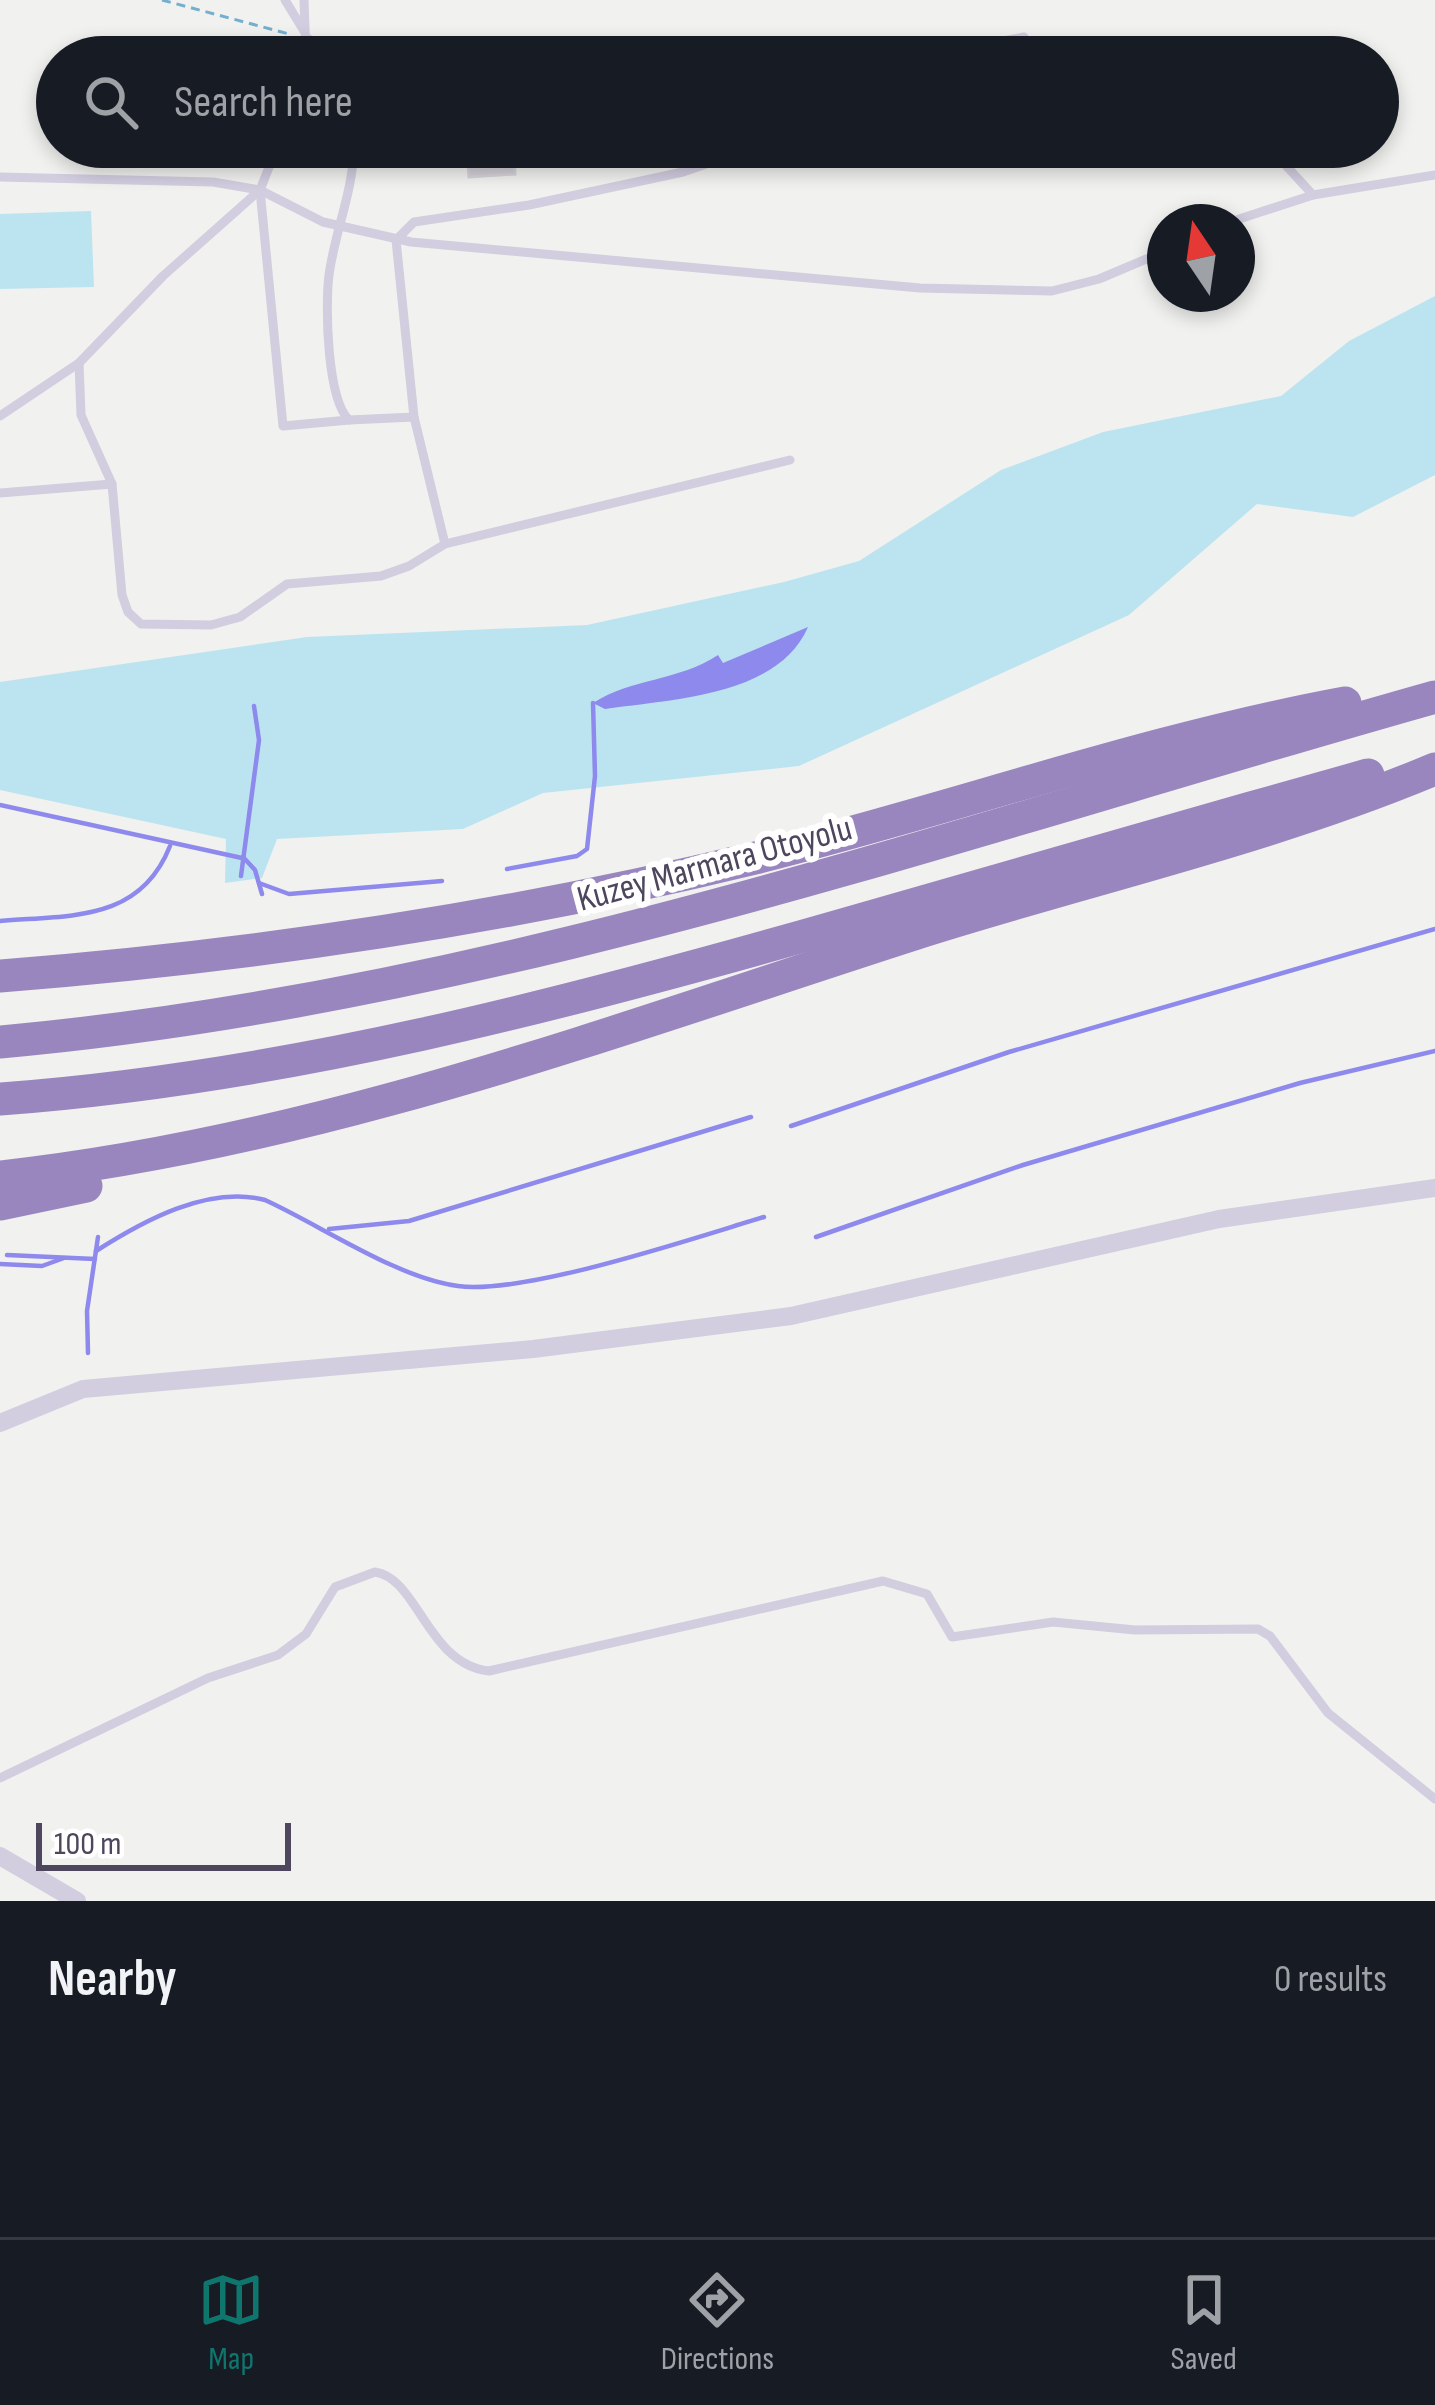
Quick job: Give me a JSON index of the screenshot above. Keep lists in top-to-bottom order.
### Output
{
  "streets": {
    "highway": ["Kuzey Marmara Otoyolu"]
  },
  "scale_bar": "100 m",
  "north": "top",
  "page": {
    "search": "Search here",
    "scale": "100 m",
    "heading": ["Nearby", "0 results"],
    "nav": ["Map", "Directions", "Saved"]
  }
}
